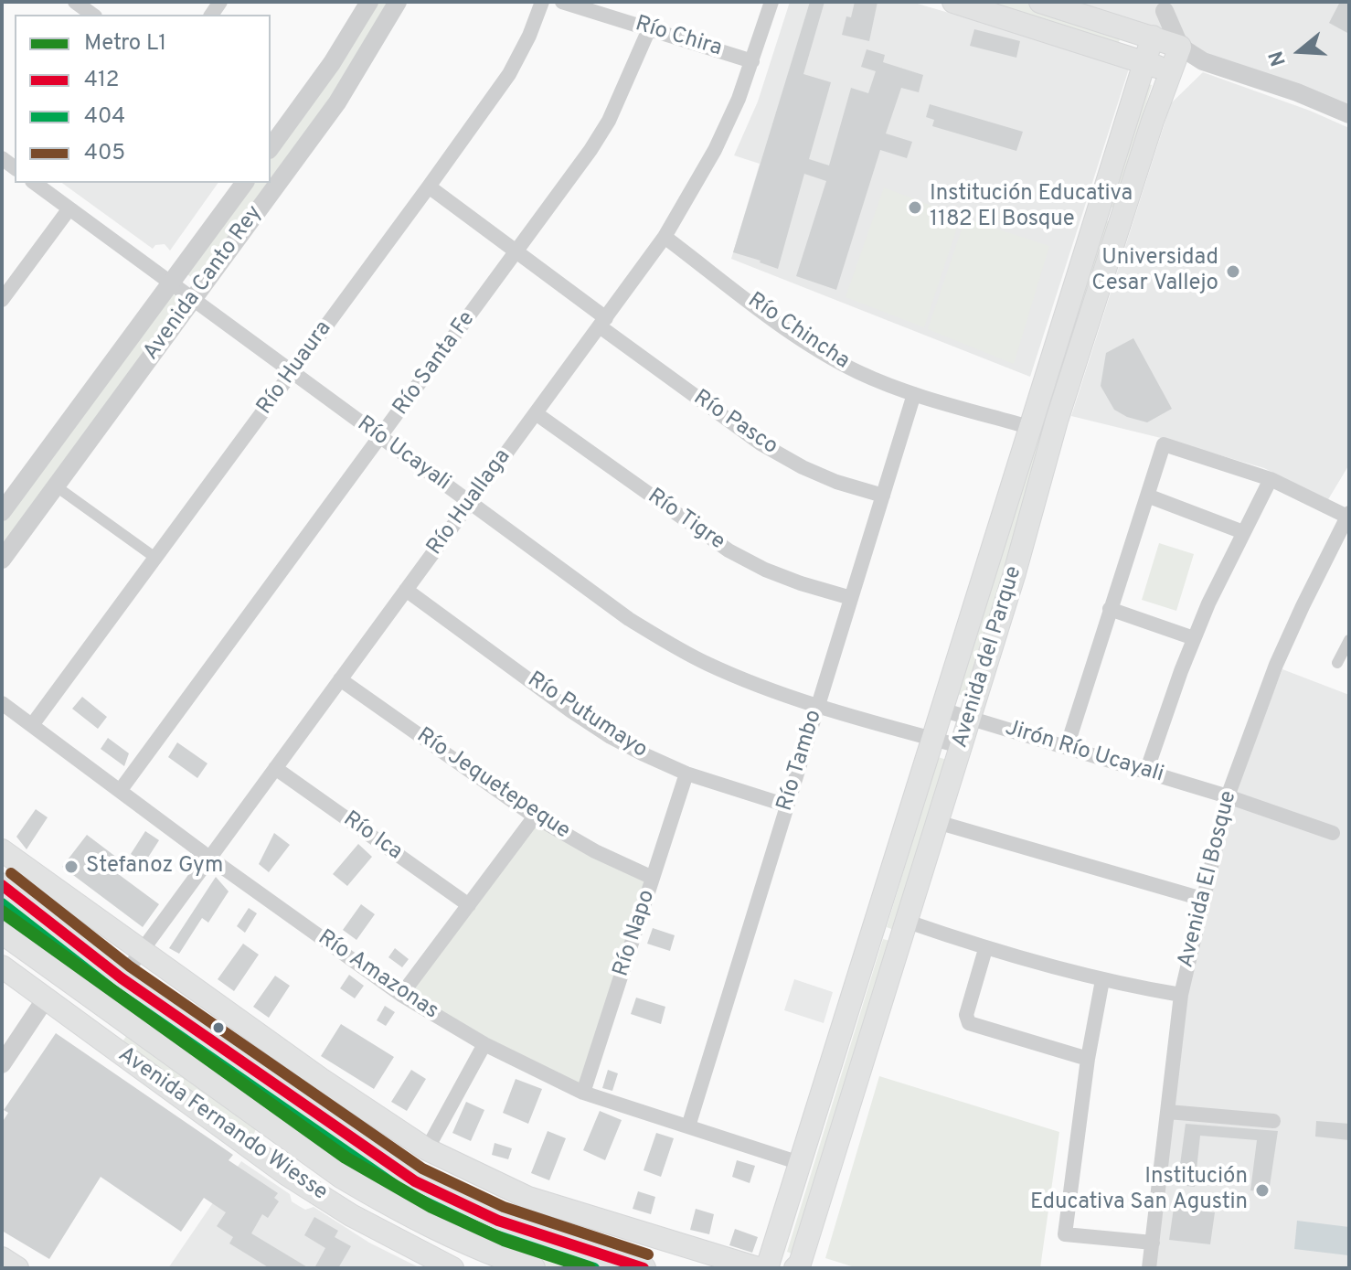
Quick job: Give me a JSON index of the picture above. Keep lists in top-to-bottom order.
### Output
{
  "streets": {
    "main road": ["Avenida del Parque", "Avenida Fernando Wiesse"],
    "street": [
      "Río Chira",
      "Avenida Canto Rey",
      "Río Chincha",
      "Río Santa Fe",
      "Río Huaura",
      "Río Pasco",
      "Río Ucayali",
      "Río Huallaga",
      "Río Tigre",
      "Río Putumayo",
      "Jirón Río Ucayali",
      "Río Tambo",
      "Río Jequetepeque",
      "Río Ica",
      "Avenida El Bosque",
      "Río Napo",
      "Río Amazonas"
    ]
  },
  "crossings": [
    ["Río Chira", "Río Santa Fe"],
    ["Río Chira", "Río Huallaga"],
    ["Avenida Canto Rey", "Río Ucayali"],
    ["Río Chincha", "Río Huallaga"],
    ["Río Chincha", "Avenida del Parque"],
    ["Río Chincha", "Río Tambo"],
    ["Río Santa Fe", "Río Pasco"],
    ["Río Santa Fe", "Río Ucayali"],
    ["Río Santa Fe", "Río Amazonas"],
    ["Río Huaura", "Río Pasco"],
    ["Río Huaura", "Río Ucayali"],
    ["Río Huaura", "Río Amazonas"],
    ["Río Pasco", "Río Huallaga"],
    ["Río Pasco", "Río Tambo"],
    ["Río Ucayali", "Río Huallaga"],
    ["Río Ucayali", "Avenida del Parque"],
    ["Río Ucayali", "Río Tambo"],
    ["Río Huallaga", "Río Tigre"],
    ["Río Huallaga", "Río Putumayo"],
    ["Río Huallaga", "Río Jequetepeque"],
    ["Río Huallaga", "Río Ica"],
    ["Río Huallaga", "Río Amazonas"],
    ["Río Tigre", "Río Tambo"],
    ["Avenida del Parque", "Jirón Río Ucayali"],
    ["Avenida del Parque", "Río Amazonas"],
    ["Río Putumayo", "Río Tambo"],
    ["Río Putumayo", "Río Napo"],
    ["Jirón Río Ucayali", "Avenida El Bosque"],
    ["Río Tambo", "Río Amazonas"],
    ["Río Jequetepeque", "Río Napo"],
    ["Río Napo", "Río Amazonas"]
  ],
  "places": [
    "Institución Educativa 1182 El Bosque",
    "Universidad Cesar Vallejo",
    "Stefanoz Gym",
    "Institución Educativa San Agustin"
  ],
  "lines": [
    "transit line 405",
    "transit line 412",
    "transit line 404",
    "metro line L1"
  ],
  "legend": [
    "Metro L1",
    "412",
    "404",
    "405"
  ],
  "north": "left"
}
